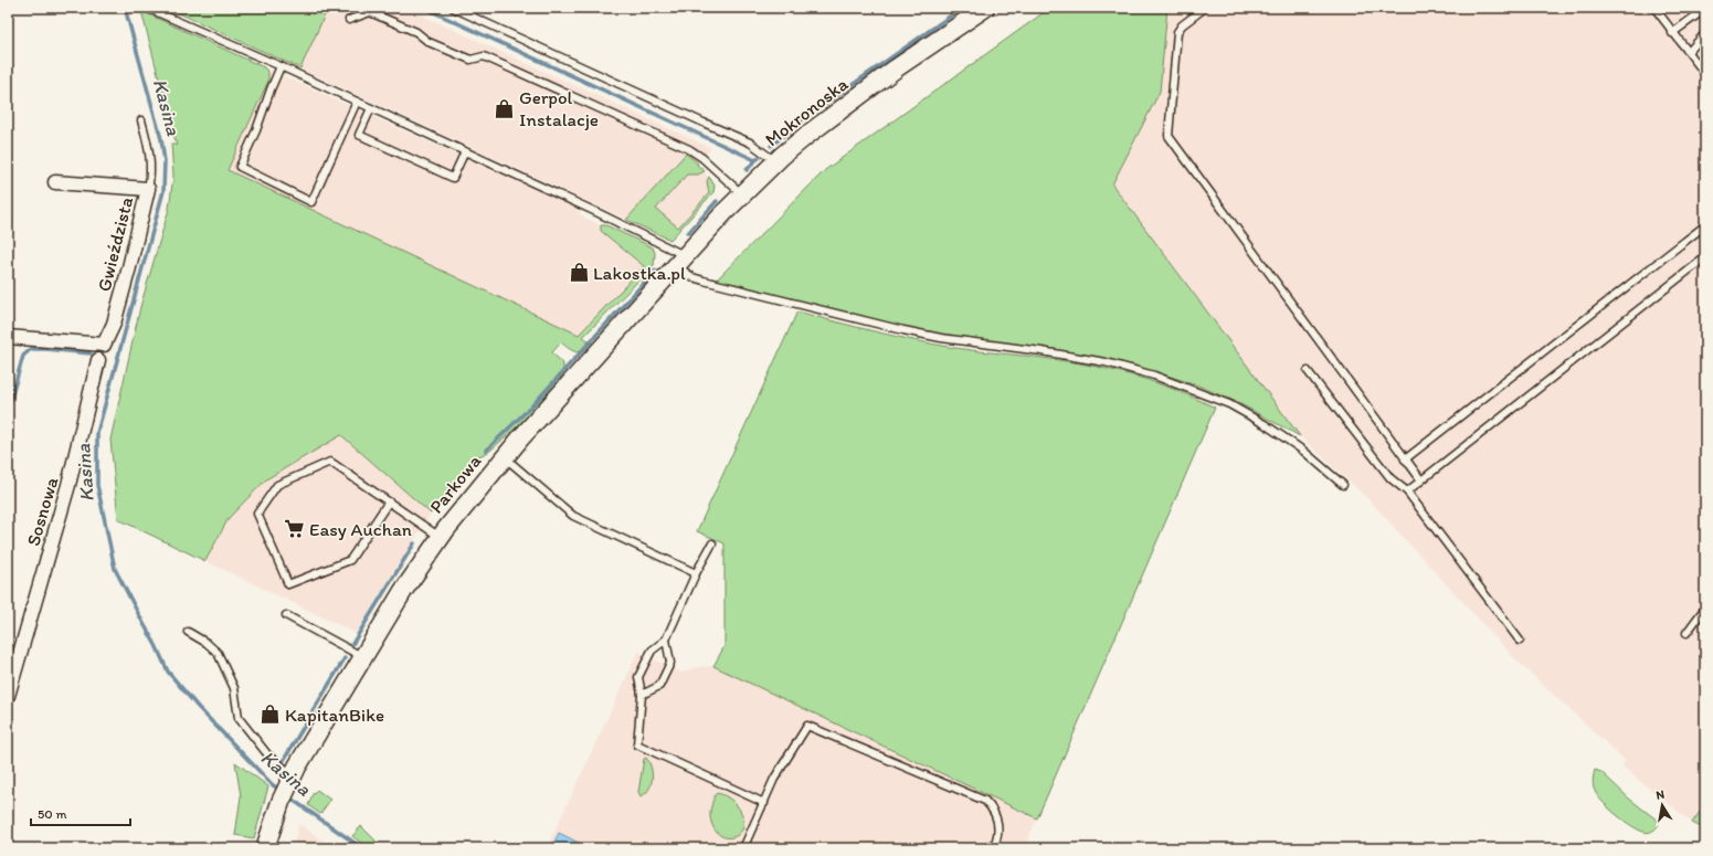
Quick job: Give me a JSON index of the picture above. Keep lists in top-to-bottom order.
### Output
{
  "streets": {
    "main road": ["Mokronoska", "Parkowa"],
    "street": ["Gwieździsta", "Sosnowa"]
  },
  "crossings": [
    ["Mokronoska", "Parkowa"]
  ],
  "water": ["Kasina"],
  "places": {
    "shop": ["Gerpol Instalacje", "Lakostka.pl", "KapitanBike"],
    "supermarket": ["Easy Auchan"]
  },
  "scale_bar": "50 m",
  "north": "top"
}
